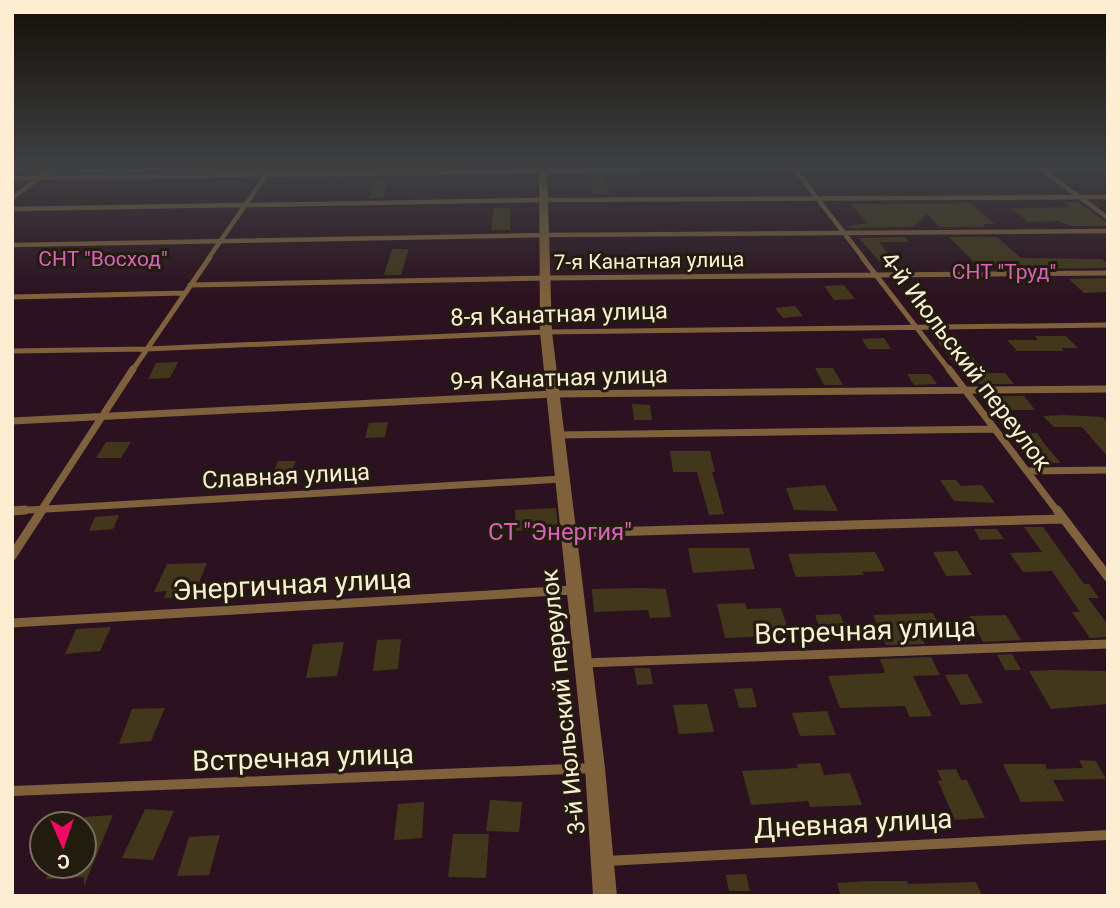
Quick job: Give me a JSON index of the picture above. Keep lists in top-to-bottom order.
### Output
{
  "streets": {
    "street": ["3-й Июльский переулок"],
    "lane": [
      "7-я Канатная улица",
      "8-я Канатная улица",
      "4-й Июльский переулок",
      "9-я Канатная улица",
      "Славная улица",
      "Энергичная улица",
      "Встречная улица",
      "Дневная улица"
    ]
  },
  "crossings": [
    ["7-я Канатная улица", "4-й Июльский переулок"],
    ["7-я Канатная улица", "3-й Июльский переулок"],
    ["8-я Канатная улица", "4-й Июльский переулок"],
    ["8-я Канатная улица", "3-й Июльский переулок"],
    ["4-й Июльский переулок", "9-я Канатная улица"],
    ["9-я Канатная улица", "3-й Июльский переулок"],
    ["Славная улица", "3-й Июльский переулок"],
    ["Энергичная улица", "3-й Июльский переулок"],
    ["Встречная улица", "3-й Июльский переулок"],
    ["3-й Июльский переулок", "Дневная улица"]
  ],
  "parks": ["СНТ \"Восход\"", "СНТ \"Труд\"", "СТ \"Энергия\""],
  "north": "bottom"
}
